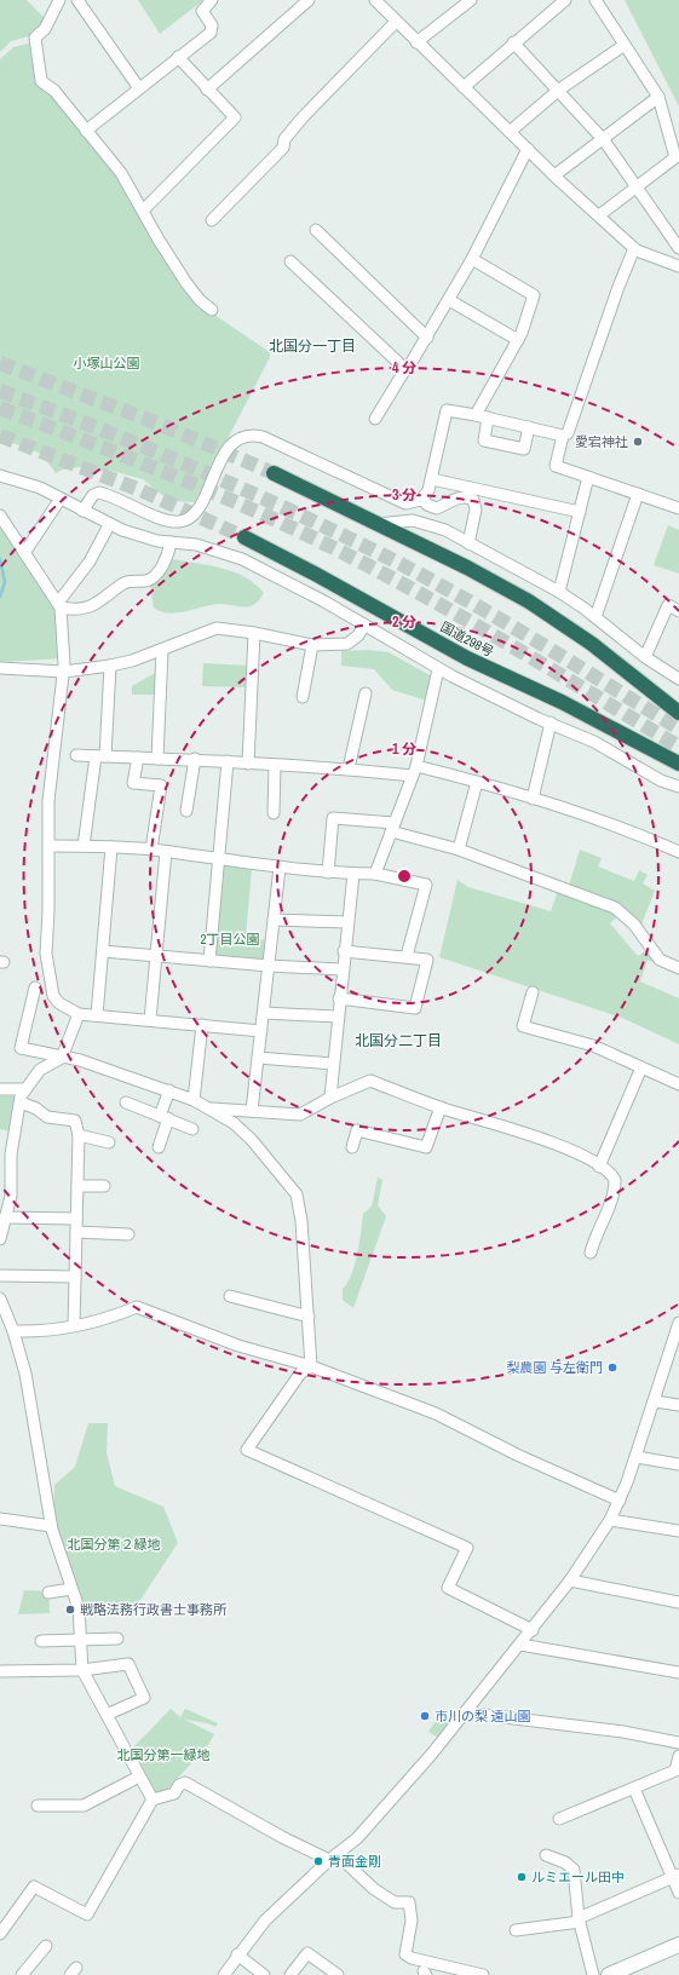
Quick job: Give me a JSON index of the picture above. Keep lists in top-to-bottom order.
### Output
{
  "streets": {
    "highway": ["国道298号"]
  },
  "districts": ["北国分一丁目", "北国分二丁目"],
  "parks": [
    "小塚山公園",
    "2丁目公園",
    "北国分第２緑地",
    "北国分第一緑地"
  ],
  "places": [
    "愛宕神社",
    "梨農園 与左衛門",
    "戦略法務行政書士事務所",
    "市川の梨 遠山園",
    "青面金剛",
    "ルミエール田中"
  ],
  "rings": [
    "4 分",
    "3 分",
    "2 分",
    "1 分"
  ]
}
